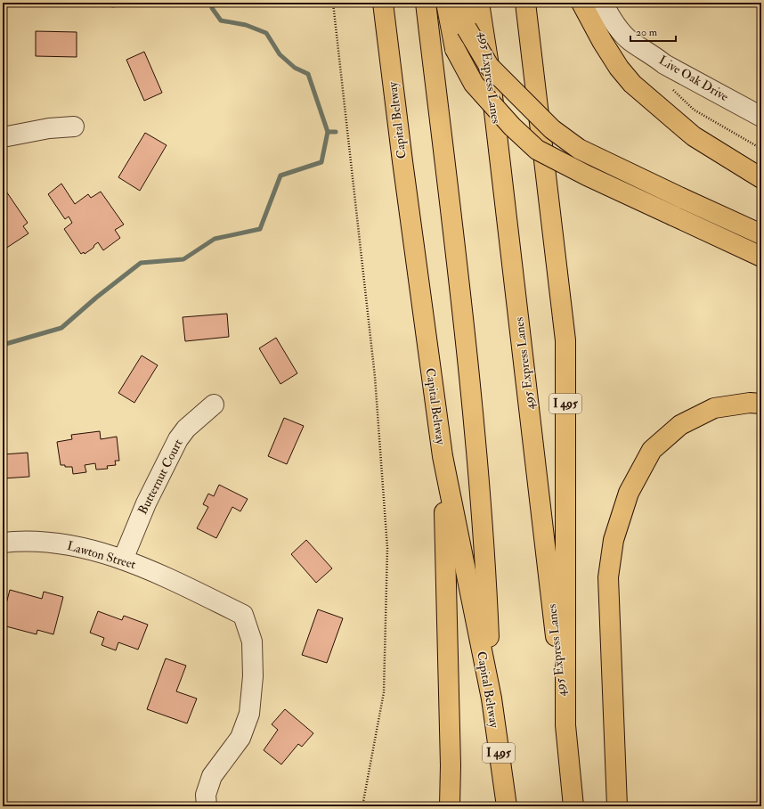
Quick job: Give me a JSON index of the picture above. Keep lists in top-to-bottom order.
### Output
{
  "streets": {
    "highway": ["495 Express Lanes", "Capital Beltway", "I 495"],
    "street": ["Live Oak Drive", "Butternut Court", "Lawton Street"]
  },
  "crossings": [
    ["495 Express Lanes", "I 495"],
    ["Butternut Court", "Lawton Street"]
  ],
  "scale_bar": "20 m"
}
